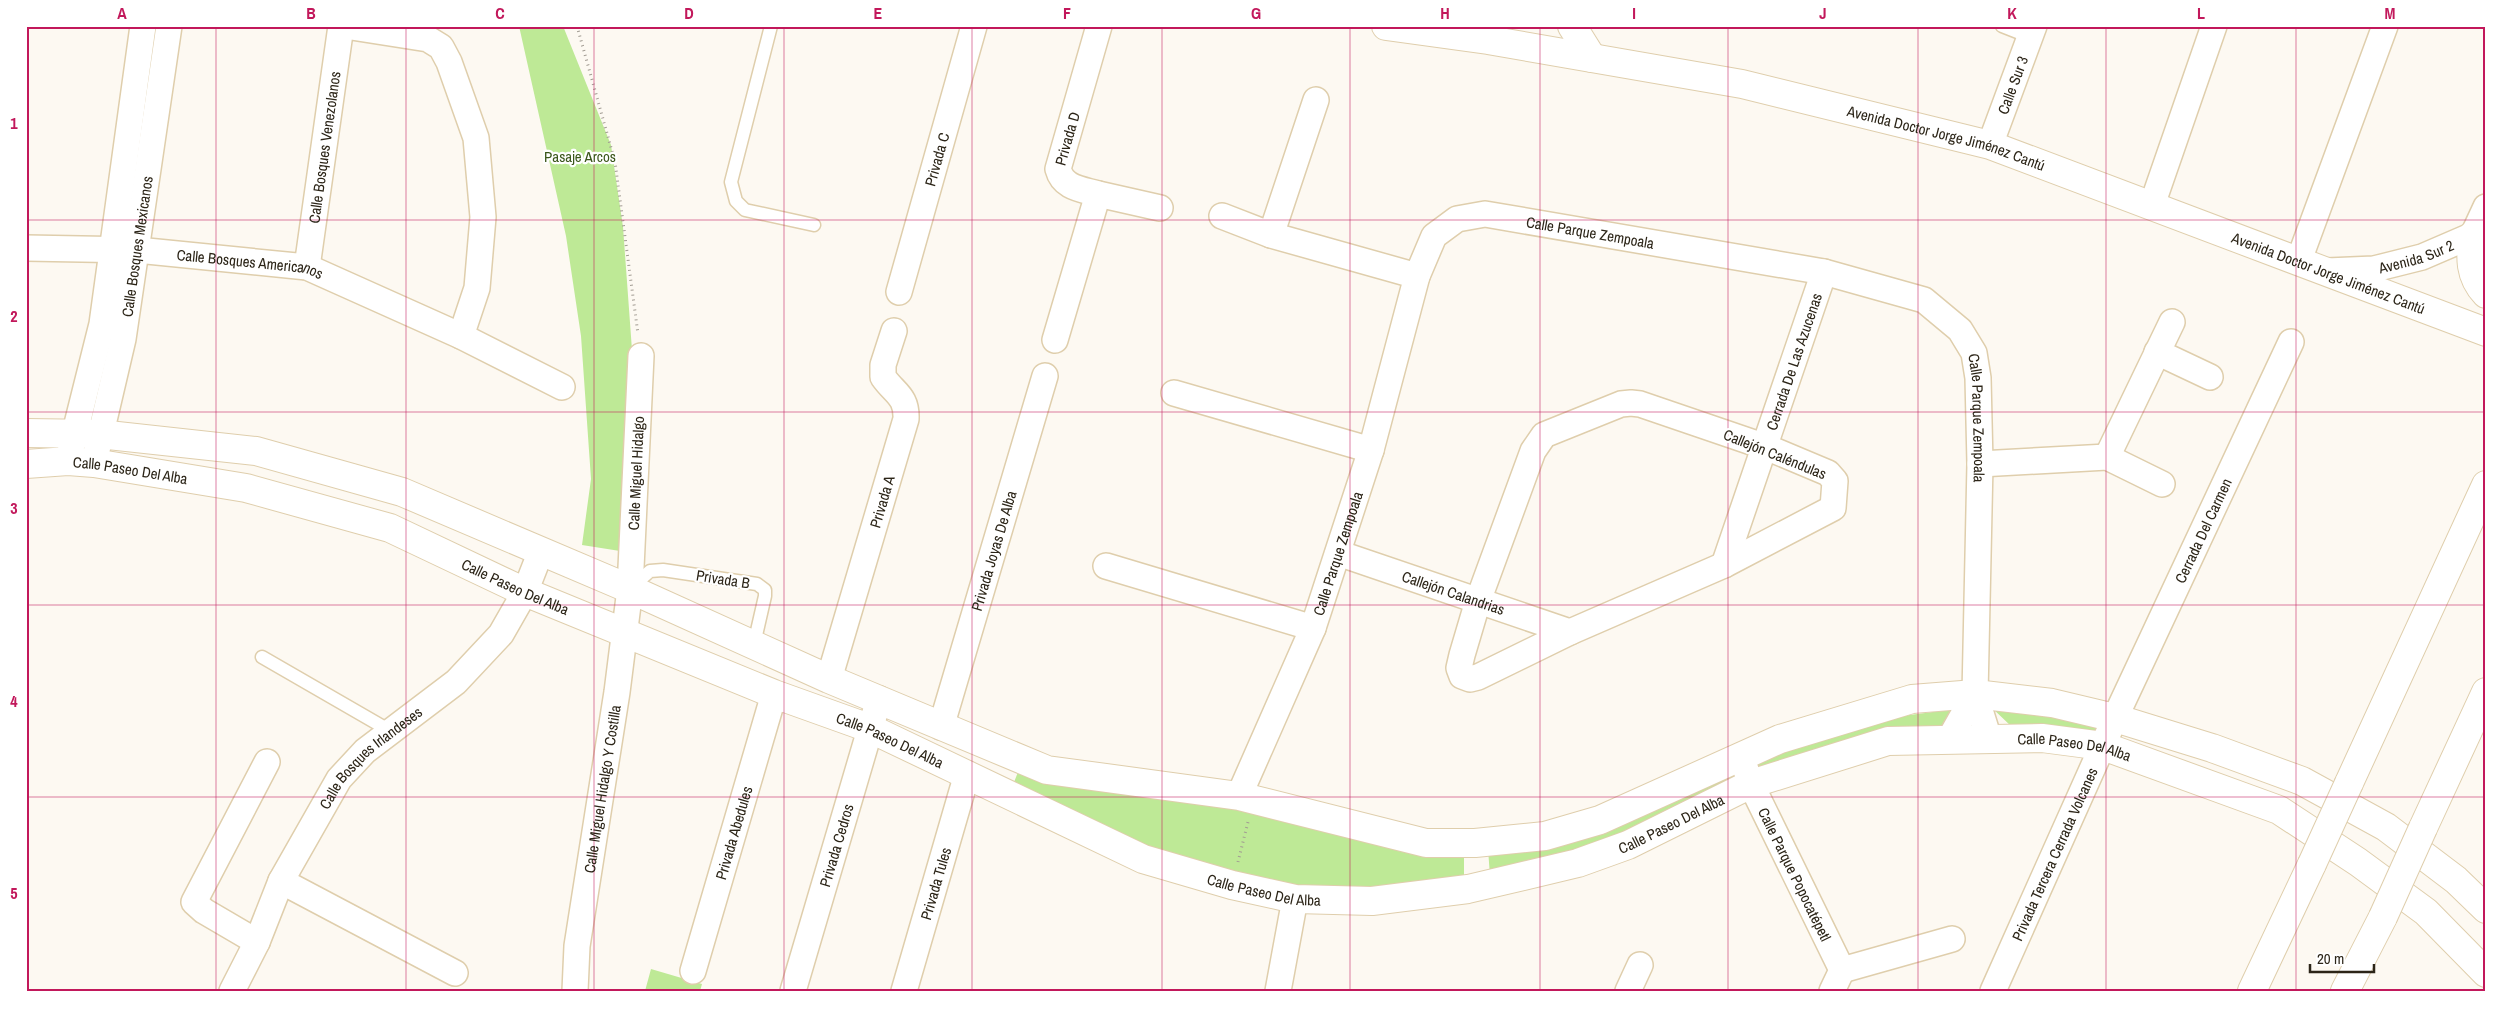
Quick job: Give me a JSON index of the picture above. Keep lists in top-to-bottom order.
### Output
{
  "streets": {
    "main road": ["Avenida Doctor Jorge Jiménez Cantú", "Calle Paseo Del Alba"],
    "street": [
      "Calle Sur 3",
      "Privada D",
      "Calle Bosques Venezolanos",
      "Privada C",
      "Calle Parque Zempoala",
      "Calle Bosques Mexicanos",
      "Avenida Sur 2",
      "Calle Bosques Americanos",
      "Cerrada De Las Azucenas",
      "Callejón Caléndulas",
      "Calle Miguel Hidalgo",
      "Privada A",
      "Cerrada Del Carmen",
      "Privada Joyas De Alba",
      "Callejón Calandrias",
      "Calle Bosques Irlandeses",
      "Calle Miguel Hidalgo Y Costilla",
      "Privada Abedules",
      "Privada Cedros",
      "Privada Tercera Cerrada Volcanes",
      "Calle Parque Popocatépetl",
      "Privada Tules"
    ],
    "lane": ["Privada B"]
  },
  "crossings": [
    ["Calle Sur 3", "Avenida Doctor Jorge Jiménez Cantú"],
    ["Avenida Doctor Jorge Jiménez Cantú", "Avenida Sur 2"],
    ["Calle Bosques Venezolanos", "Calle Bosques Americanos"],
    ["Calle Parque Zempoala", "Cerrada De Las Azucenas"],
    ["Calle Parque Zempoala", "Calle Paseo Del Alba"],
    ["Calle Parque Zempoala", "Callejón Calandrias"],
    ["Calle Bosques Mexicanos", "Calle Bosques Americanos"],
    ["Calle Bosques Mexicanos", "Calle Paseo Del Alba"],
    ["Cerrada De Las Azucenas", "Callejón Caléndulas"],
    ["Callejón Caléndulas", "Callejón Calandrias"],
    ["Calle Paseo Del Alba", "Calle Miguel Hidalgo"],
    ["Calle Paseo Del Alba", "Privada A"],
    ["Calle Paseo Del Alba", "Cerrada Del Carmen"],
    ["Calle Paseo Del Alba", "Privada Joyas De Alba"],
    ["Calle Paseo Del Alba", "Privada B"],
    ["Calle Paseo Del Alba", "Calle Bosques Irlandeses"],
    ["Calle Paseo Del Alba", "Calle Miguel Hidalgo Y Costilla"],
    ["Calle Paseo Del Alba", "Privada Abedules"],
    ["Calle Paseo Del Alba", "Privada Cedros"],
    ["Calle Paseo Del Alba", "Privada Tercera Cerrada Volcanes"],
    ["Calle Paseo Del Alba", "Calle Parque Popocatépetl"],
    ["Calle Paseo Del Alba", "Privada Tules"],
    ["Calle Miguel Hidalgo", "Privada B"],
    ["Calle Miguel Hidalgo", "Calle Miguel Hidalgo Y Costilla"],
    ["Cerrada Del Carmen", "Privada Tercera Cerrada Volcanes"],
    ["Privada B", "Calle Miguel Hidalgo Y Costilla"]
  ],
  "parks": ["Pasaje Arcos"],
  "scale_bar": "20 m",
  "grid": {
    "columns": [
      "A",
      "B",
      "C",
      "D",
      "E",
      "F",
      "G",
      "H",
      "I",
      "J",
      "K",
      "L",
      "M"
    ],
    "rows": [
      "1",
      "2",
      "3",
      "4",
      "5"
    ]
  }
}
